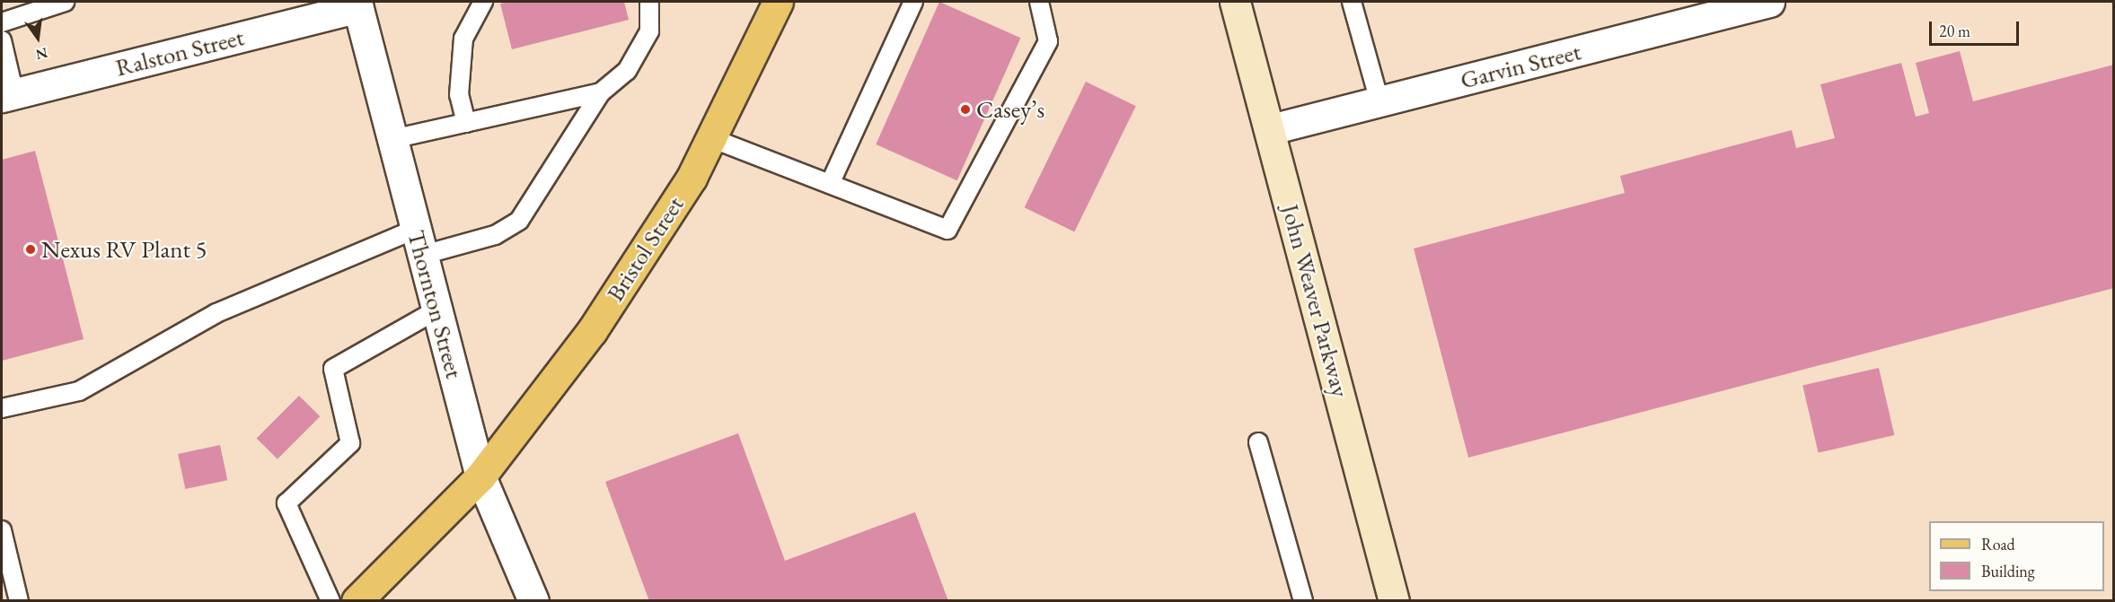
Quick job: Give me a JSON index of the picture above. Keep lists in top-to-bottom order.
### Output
{
  "streets": {
    "main road": ["Bristol Street", "John Weaver Parkway"],
    "street": ["Ralston Street", "Garvin Street", "Thornton Street"]
  },
  "crossings": [
    ["Ralston Street", "Thornton Street"],
    ["Garvin Street", "John Weaver Parkway"],
    ["Bristol Street", "Thornton Street"]
  ],
  "places": ["Casey’s", "Nexus RV Plant 5"],
  "legend": ["Road", "Building"],
  "scale_bar": "20 m",
  "north": "bottom"
}
